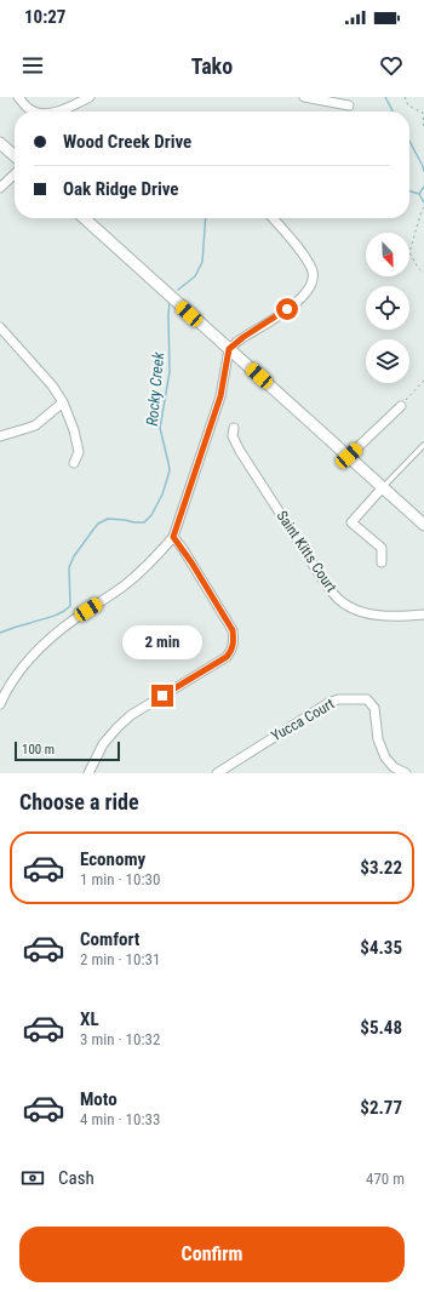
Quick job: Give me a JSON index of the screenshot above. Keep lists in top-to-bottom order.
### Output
{
  "streets": {
    "street": ["Saint Kitts Court", "Yucca Court"]
  },
  "water": ["Rocky Creek"],
  "scale_bar": "100 m",
  "north": "bottom right",
  "page": {
    "status": "10:27",
    "header": "Tako",
    "banner": ["Wood Creek Drive", "Oak Ridge Drive"],
    "bubble": "2 min",
    "scale": "100 m",
    "heading": "Choose a ride",
    "list": [
      {
        "name": "Economy",
        "note": "1 min · 10:30",
        "value": "$3.22"
      },
      {
        "name": "Comfort",
        "note": "2 min · 10:31",
        "value": "$4.35"
      },
      {
        "name": "XL",
        "note": "3 min · 10:32",
        "value": "$5.48"
      },
      {
        "name": "Moto",
        "note": "4 min · 10:33",
        "value": "$2.77"
      }
    ],
    "pay": ["Cash", "470 m"],
    "buttons": "Confirm"
  }
}
